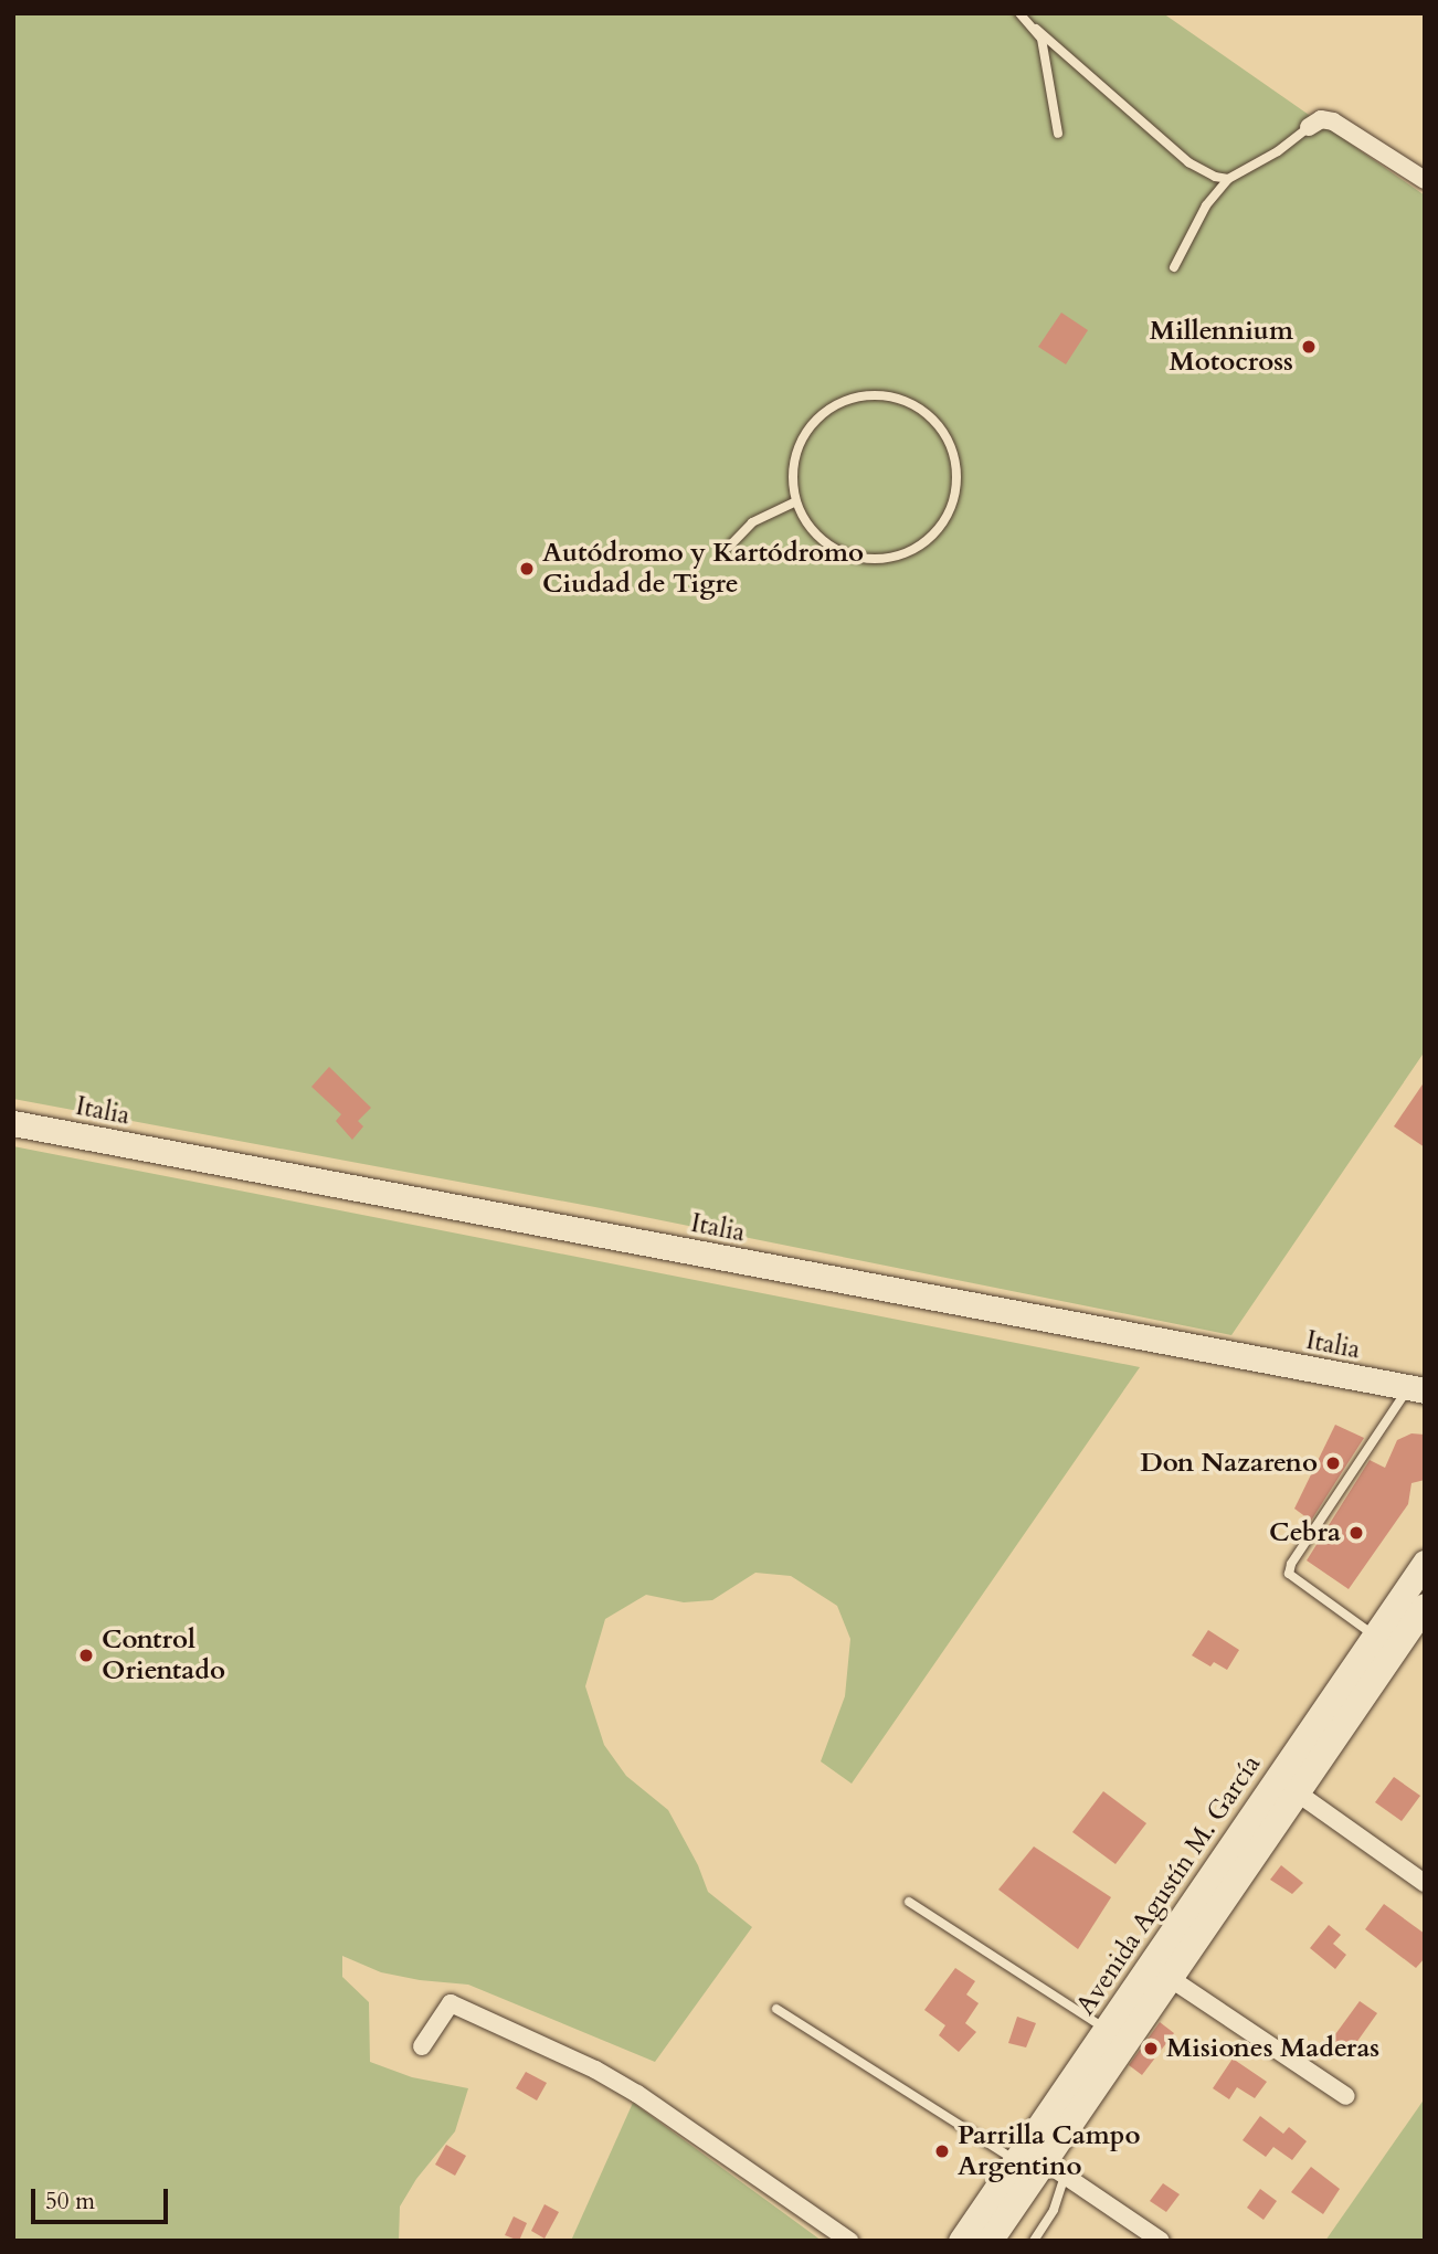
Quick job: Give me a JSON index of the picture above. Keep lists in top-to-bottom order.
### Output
{
  "streets": {
    "main road": ["Italia", "Avenida Agustín M. García"]
  },
  "places": [
    "Millennium Motocross",
    "Autódromo y Kartódromo Ciudad de Tigre",
    "Don Nazareno",
    "Cebra",
    "Control Orientado",
    "Misiones Maderas",
    "Parrilla Campo Argentino"
  ],
  "scale_bar": "50 m"
}
